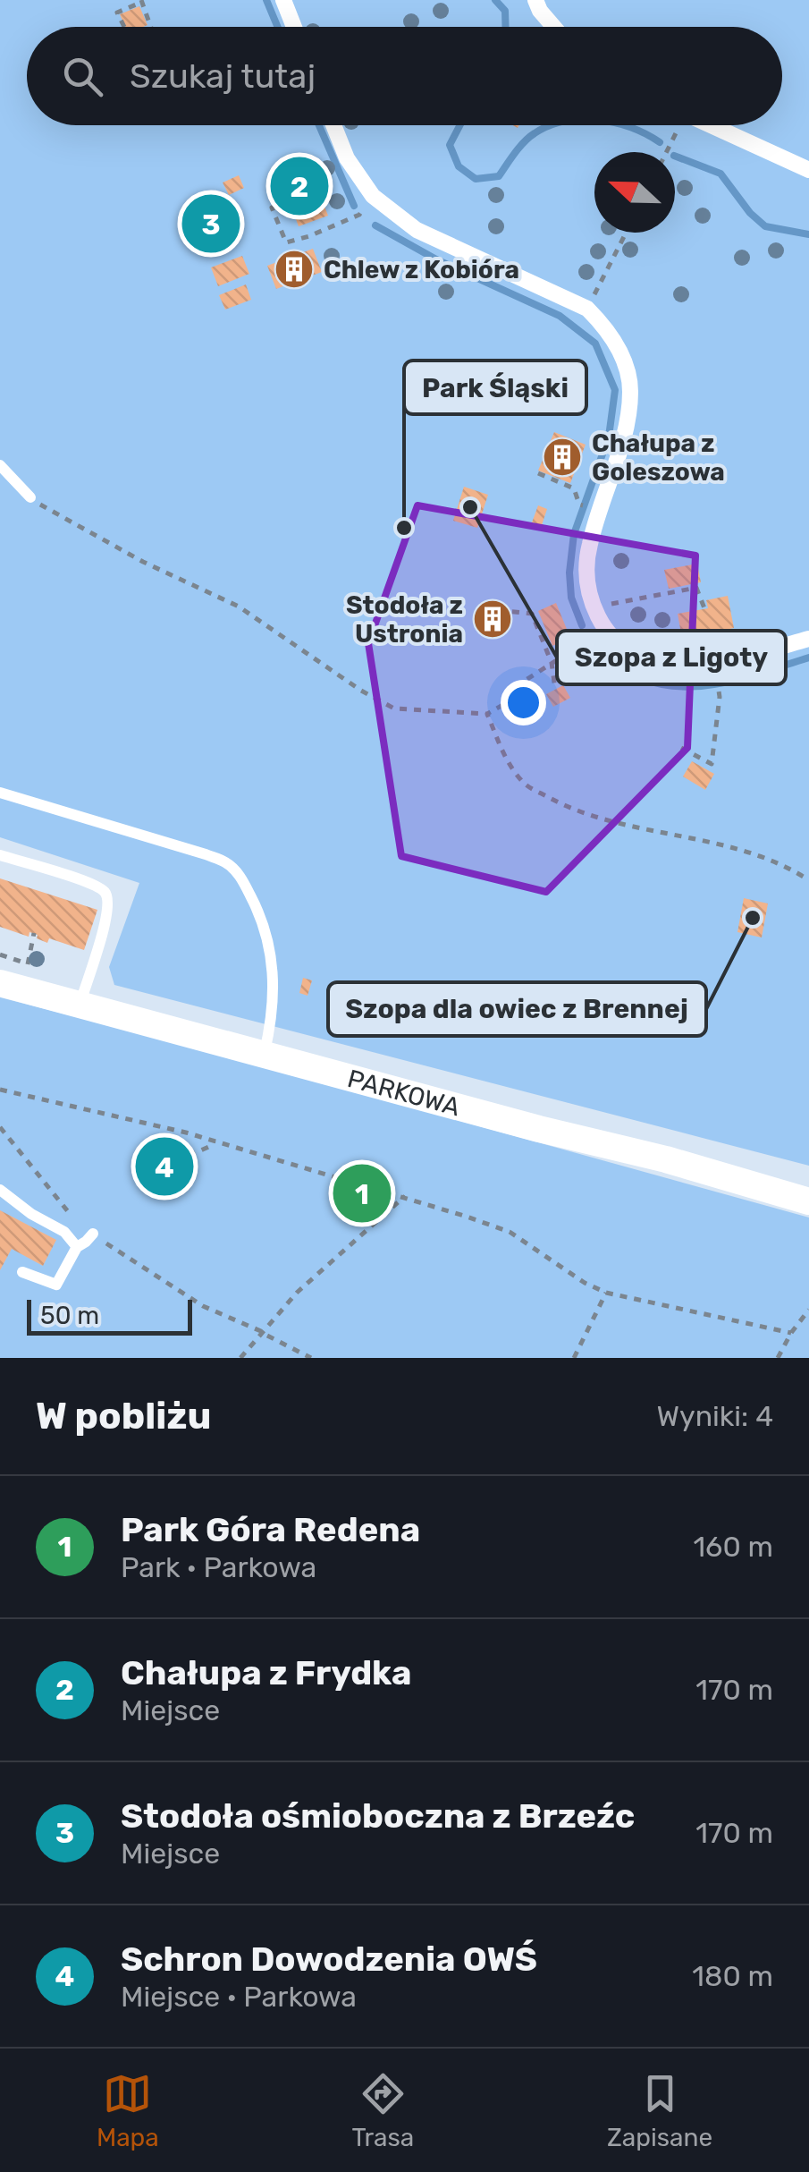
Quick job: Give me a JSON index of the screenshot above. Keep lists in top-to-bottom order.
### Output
{
  "streets": {
    "street": ["PARKOWA"]
  },
  "places": {
    "building": ["Chlew z Kobióra", "Chałupa z Goleszowa", "Stodoła z Ustronia"],
    "other": ["Szopa z Ligoty", "Park Śląski", "Szopa dla owiec z Brennej"]
  },
  "scale_bar": "50 m",
  "north": "left",
  "page": {
    "search": "Szukaj tutaj",
    "pins": [
      "2",
      "3",
      "4",
      "1"
    ],
    "scale": "50 m",
    "heading": ["W pobliżu", "Wyniki: 4"],
    "list": [
      {
        "mark": "1",
        "name": "Park Góra Redena",
        "note": "Park · Parkowa",
        "value": "160 m"
      },
      {
        "mark": "2",
        "name": "Chałupa z Frydka",
        "note": "Miejsce",
        "value": "170 m"
      },
      {
        "mark": "3",
        "name": "Stodoła ośmioboczna z Brzeźc",
        "note": "Miejsce",
        "value": "170 m"
      },
      {
        "mark": "4",
        "name": "Schron Dowodzenia OWŚ",
        "note": "Miejsce · Parkowa",
        "value": "180 m"
      }
    ],
    "nav": ["Mapa", "Trasa", "Zapisane"]
  }
}
